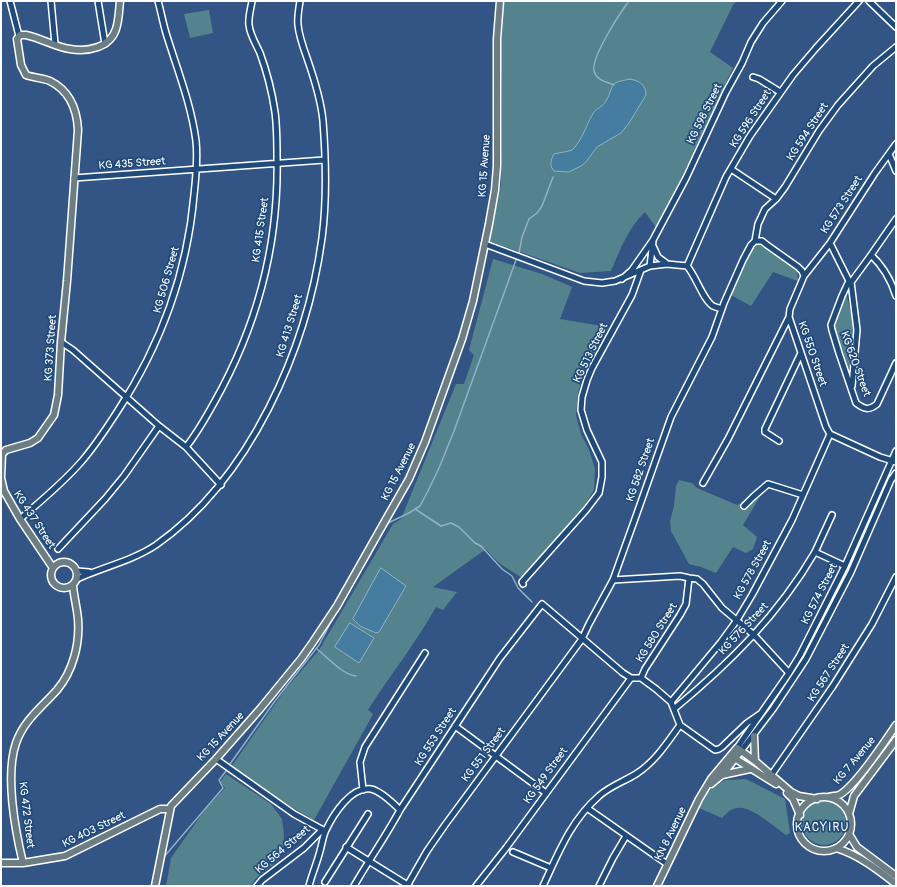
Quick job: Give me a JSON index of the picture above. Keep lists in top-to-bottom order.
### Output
{
  "streets": {
    "main road": [
      "KG 15 Avenue",
      "KG 373 Street",
      "KG 437 Street",
      "KG 7 Avenue",
      "KG 472 Street",
      "KG 403 Street",
      "KN 8 Avenue"
    ],
    "street": [
      "KG 598 Street",
      "KG 596 Street",
      "KG 594 Street",
      "KG 435 Street",
      "KG 573 Street",
      "KG 415 Street",
      "KG 506 Street",
      "KG 413 Street",
      "KG 513 Street",
      "KG 550 Street",
      "KG 620 Street",
      "KG 582 Street",
      "KG 578 Street",
      "KG 574 Street",
      "KG 576 Street",
      "KG 580 Street",
      "KG 567 Street",
      "KG 553 Street",
      "KG 551 Street",
      "KG 549 Street",
      "KG 564 Street"
    ]
  },
  "crossings": [
    ["KG 435 Street", "KG 415 Street"],
    ["KG 435 Street", "KG 506 Street"],
    ["KG 435 Street", "KG 413 Street"],
    ["KG 435 Street", "KG 373 Street"],
    ["KG 15 Avenue", "KG 403 Street"],
    ["KG 573 Street", "KG 550 Street"],
    ["KG 506 Street", "KG 437 Street"],
    ["KG 413 Street", "KG 437 Street"],
    ["KG 413 Street", "KG 472 Street"],
    ["KG 373 Street", "KG 437 Street"],
    ["KG 550 Street", "KG 578 Street"],
    ["KG 582 Street", "KG 553 Street"],
    ["KG 582 Street", "KG 551 Street"],
    ["KG 437 Street", "KG 472 Street"],
    ["KG 553 Street", "KG 551 Street"],
    ["KG 472 Street", "KG 403 Street"]
  ],
  "districts": ["KACYIRU"]
}
